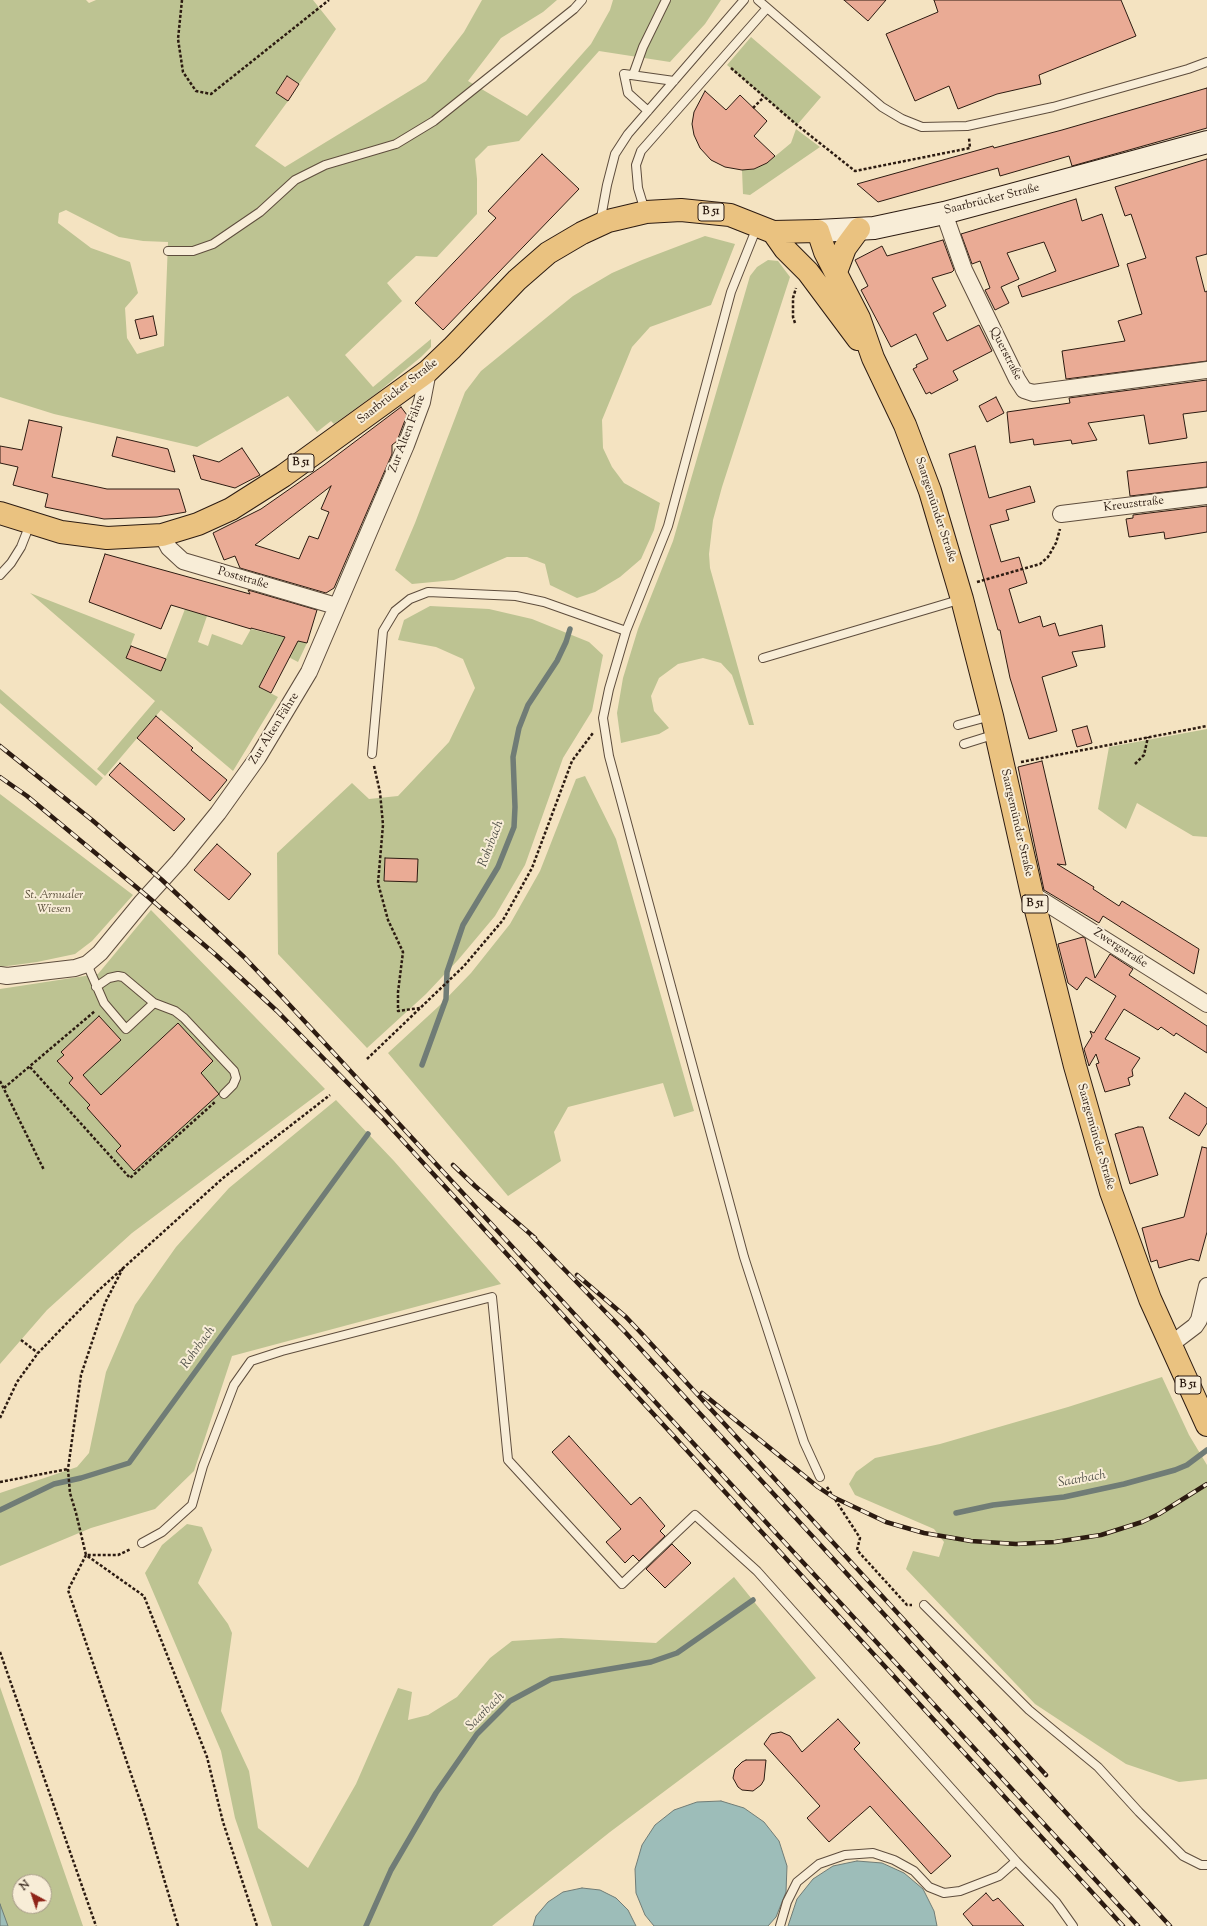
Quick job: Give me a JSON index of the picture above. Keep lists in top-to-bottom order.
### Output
{
  "streets": {
    "main road": ["Saarbrücker Straße", "B 51", "Saargemünder Straße"],
    "street": [
      "Querstraße",
      "Zur Alten Fähre",
      "Kreuzstraße",
      "Poststraße",
      "Zwergstraße"
    ]
  },
  "crossings": [
    ["Saarbrücker Straße", "B 51"],
    ["Saarbrücker Straße", "Querstraße"],
    ["Saarbrücker Straße", "Zur Alten Fähre"],
    ["Saarbrücker Straße", "Poststraße"],
    ["B 51", "Saargemünder Straße"],
    ["Zur Alten Fähre", "Poststraße"],
    ["Saargemünder Straße", "Zwergstraße"]
  ],
  "water": ["Rohrbach", "Saarbach"],
  "parks": ["St. Arnualer Wiesen"],
  "north": "top left"
}
